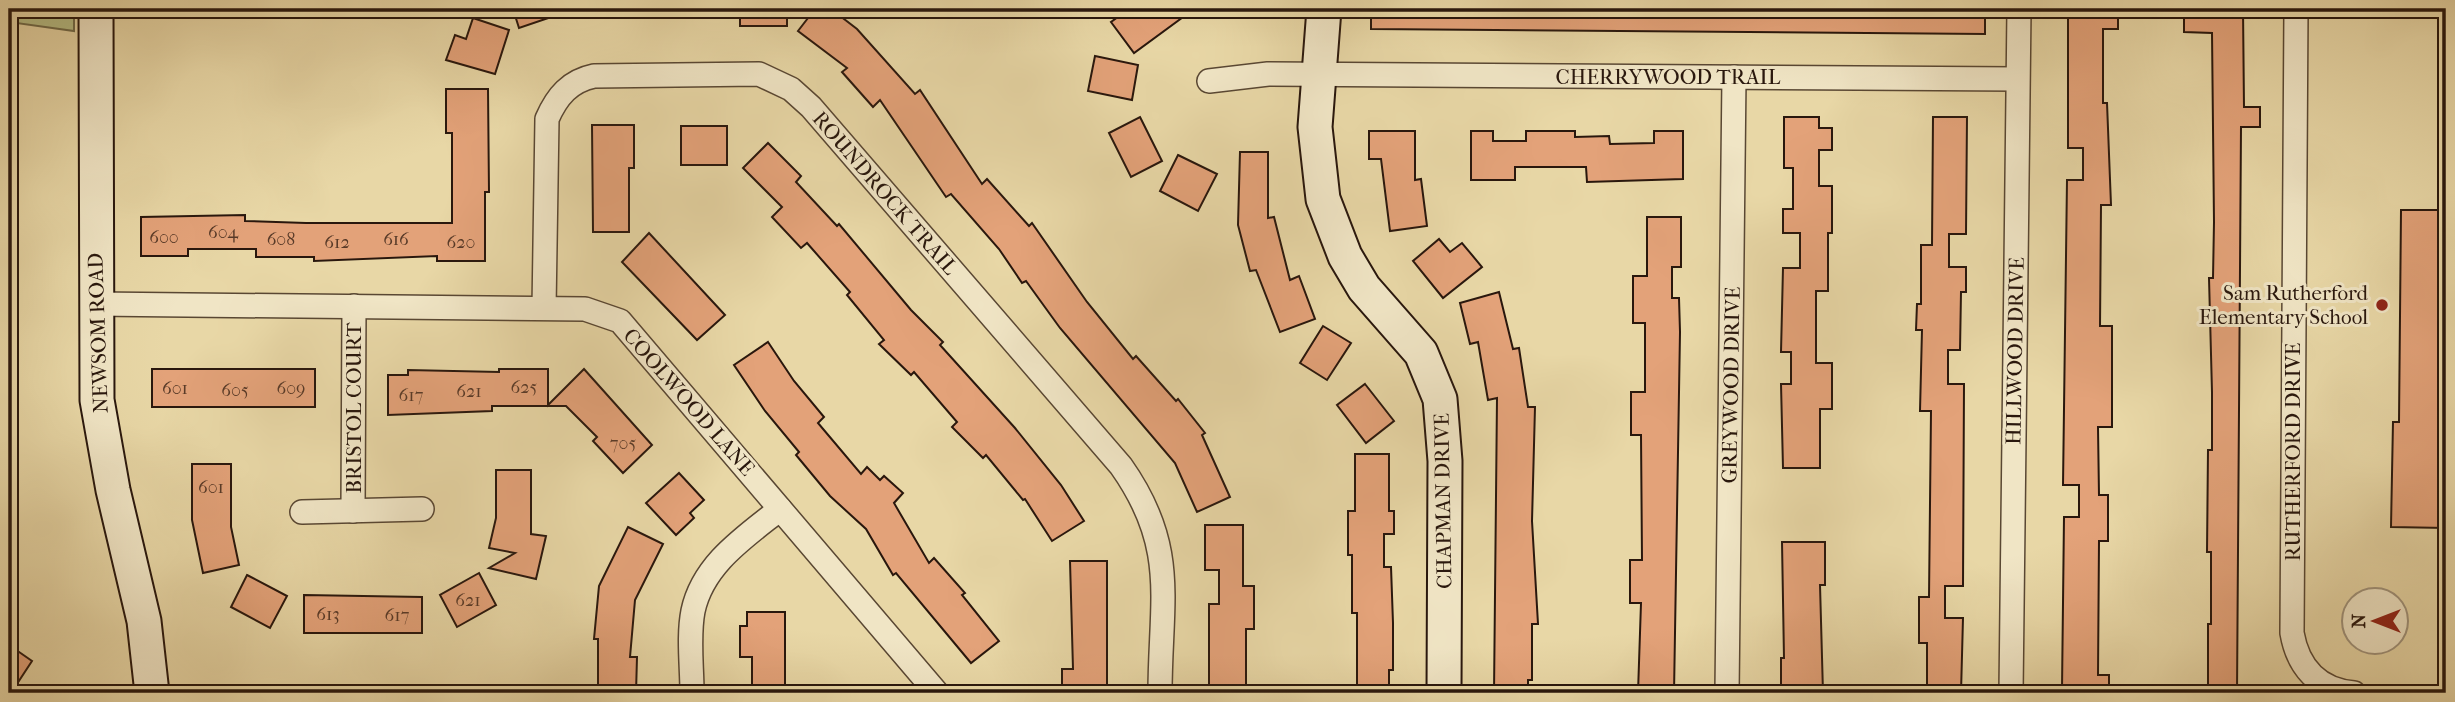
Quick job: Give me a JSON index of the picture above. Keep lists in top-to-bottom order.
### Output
{
  "streets": {
    "street": [
      "CHERRYWOOD TRAIL",
      "ROUNDROCK TRAIL",
      "NEWSOM ROAD",
      "HILLWOOD DRIVE",
      "GREYWOOD DRIVE",
      "COOLWOOD LANE",
      "BRISTOL COURT",
      "RUTHERFORD DRIVE",
      "CHAPMAN DRIVE"
    ]
  },
  "crossings": [
    ["CHERRYWOOD TRAIL", "HILLWOOD DRIVE"],
    ["CHERRYWOOD TRAIL", "GREYWOOD DRIVE"],
    ["CHERRYWOOD TRAIL", "CHAPMAN DRIVE"],
    ["ROUNDROCK TRAIL", "COOLWOOD LANE"],
    ["NEWSOM ROAD", "COOLWOOD LANE"],
    ["COOLWOOD LANE", "BRISTOL COURT"]
  ],
  "places": ["Sam Rutherford Elementary School"],
  "house_numbers": [
    "604",
    "600",
    "608",
    "616",
    "612",
    "620",
    "625",
    "601",
    "609",
    "605",
    "621",
    "617",
    "705",
    "601",
    "621",
    "613",
    "617"
  ],
  "north": "left"
}
